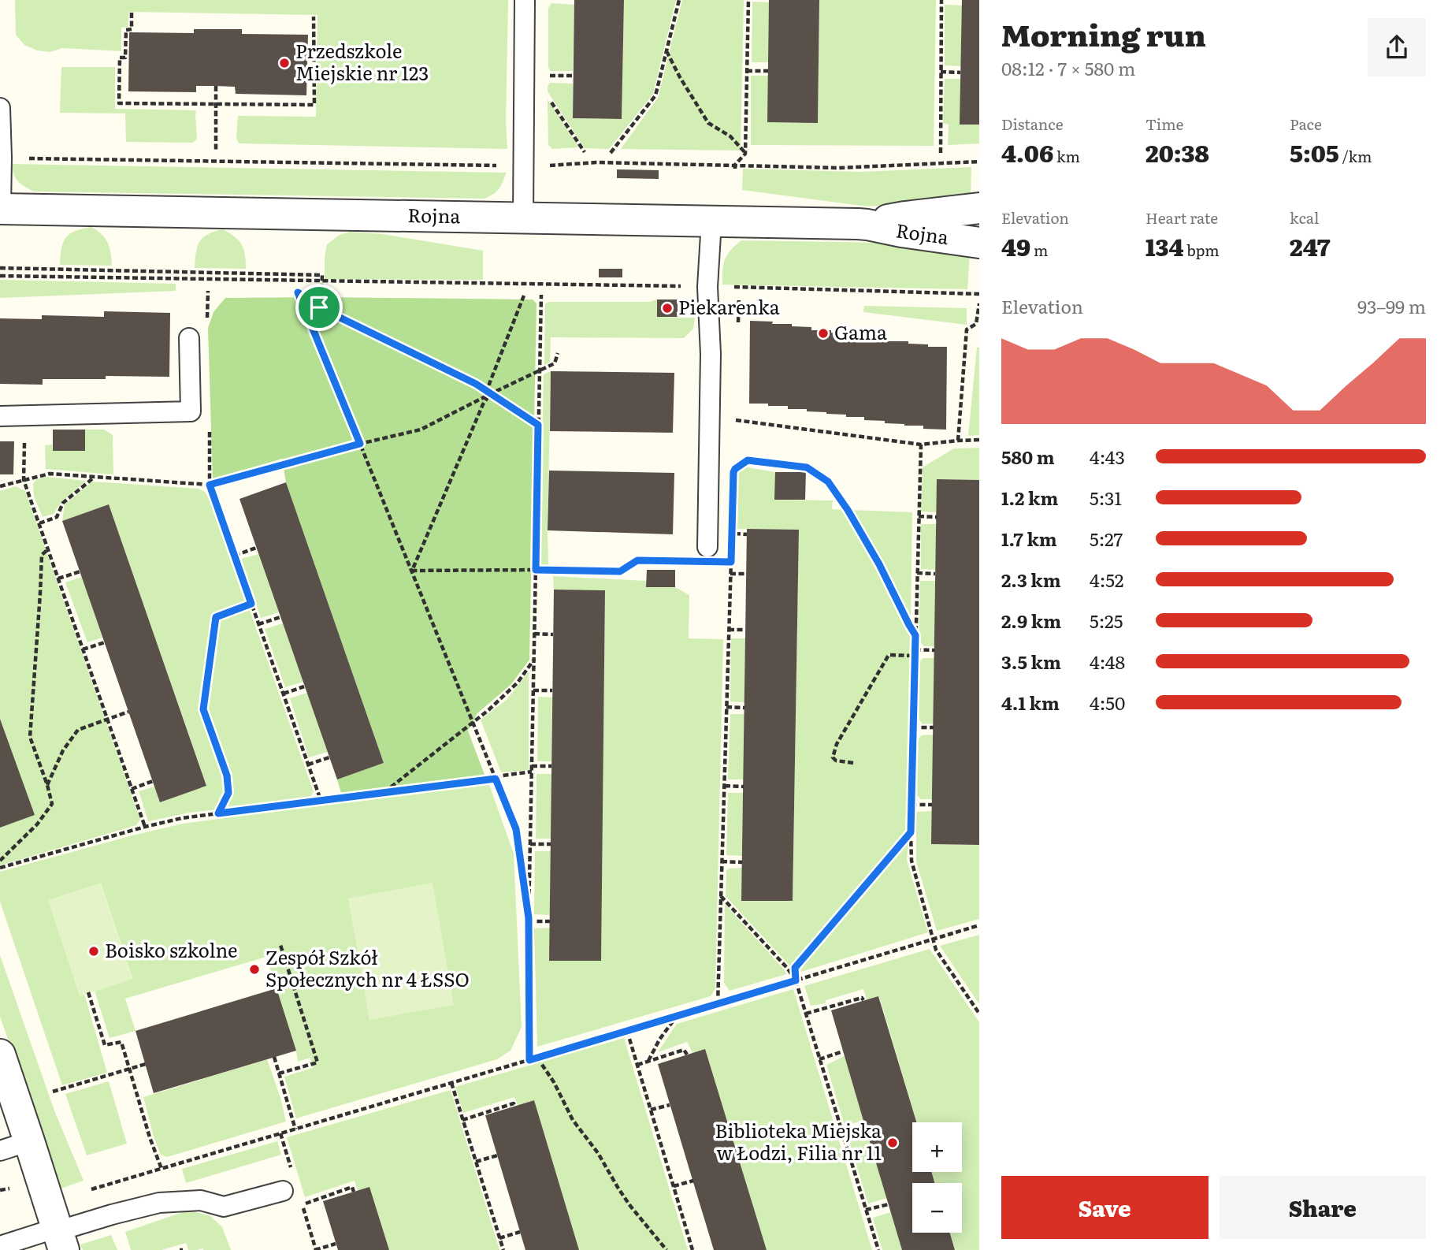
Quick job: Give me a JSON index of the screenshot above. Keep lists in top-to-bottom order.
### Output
{
  "streets": {
    "street": ["Rojna"]
  },
  "places": [
    "Przedszkole Miejskie nr 123",
    "Piekarenka",
    "Gama",
    "Boisko szkolne",
    "Zespół Szkół Społecznych nr 4 ŁSSO",
    "Biblioteka Miejska w Łodzi, Filia nr 11"
  ],
  "page": {
    "heading": ["Morning run", "08:12 · 7 × 580 m"],
    "stats": [
      ["Distance", "4.06 km"],
      ["Time", "20:38"],
      ["Pace", "5:05 /km"],
      ["Elevation", "49 m"],
      ["Heart rate", "134 bpm"],
      ["kcal", "247"]
    ],
    "chart": ["Elevation", "93–99 m"],
    "list": [
      {
        "name": "580 m",
        "note": "4:43"
      },
      {
        "name": "1.2 km",
        "note": "5:31"
      },
      {
        "name": "1.7 km",
        "note": "5:27"
      },
      {
        "name": "2.3 km",
        "note": "4:52"
      },
      {
        "name": "2.9 km",
        "note": "5:25"
      },
      {
        "name": "3.5 km",
        "note": "4:48"
      },
      {
        "name": "4.1 km",
        "note": "4:50"
      }
    ],
    "map_buttons": ["+", "−"],
    "buttons": ["Save", "Share"]
  }
}
